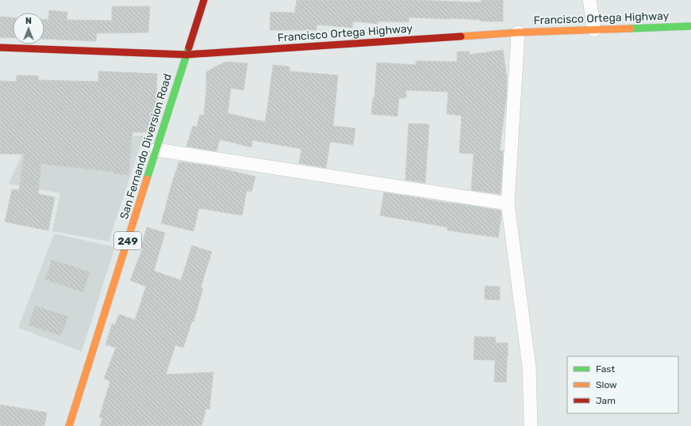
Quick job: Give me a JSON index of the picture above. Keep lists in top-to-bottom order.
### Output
{
  "streets": {
    "main road": ["Francisco Ortega Highway", "San Fernando Diversion Road", "249"]
  },
  "crossings": [
    ["Francisco Ortega Highway", "San Fernando Diversion Road"]
  ],
  "legend": ["Fast", "Slow", "Jam"],
  "north": "top"
}
